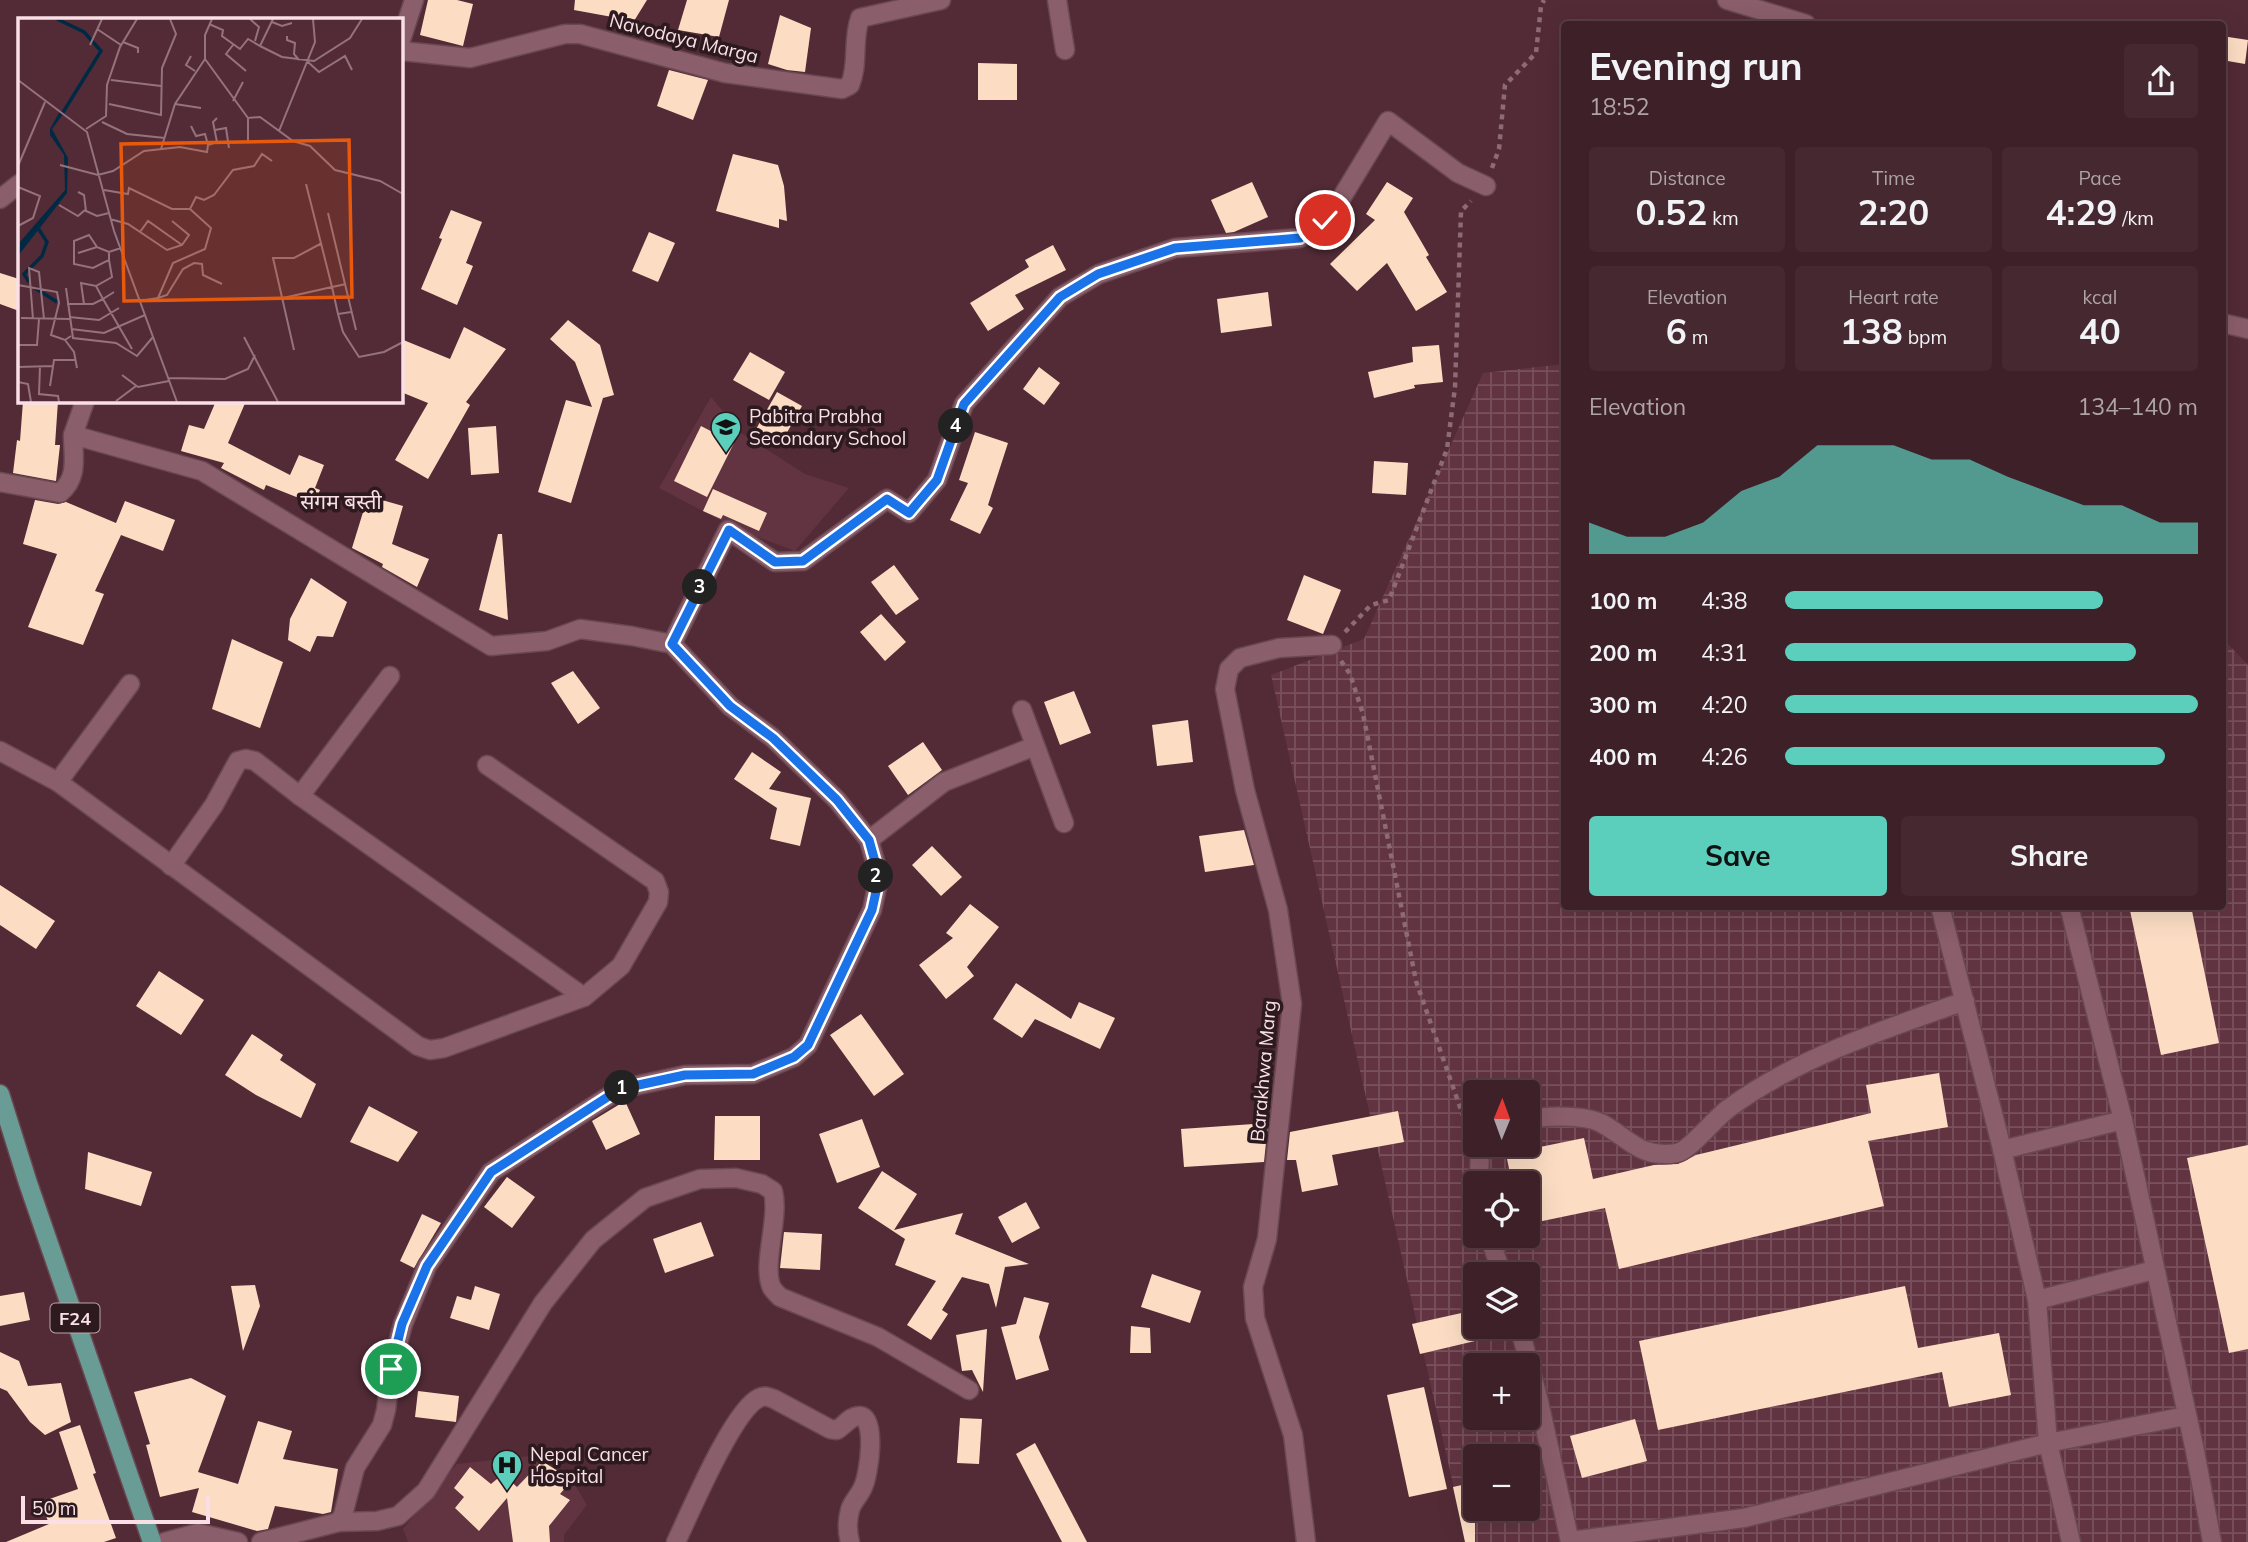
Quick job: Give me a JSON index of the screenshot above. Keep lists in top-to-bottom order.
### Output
{
  "streets": {
    "main road": ["F24"],
    "street": ["Navodaya Marga", "Barakhwa Marg"]
  },
  "districts": ["संगम बस्ती"],
  "places": {
    "school or university": ["Pabitra Prabha Secondary School"],
    "hospital": ["Nepal Cancer Hospital"]
  },
  "scale_bar": "50 m",
  "north": "top",
  "page": {
    "heading": ["Evening run", "18:52"],
    "stats": [
      ["Distance", "0.52 km"],
      ["Time", "2:20"],
      ["Pace", "4:29 /km"],
      ["Elevation", "6 m"],
      ["Heart rate", "138 bpm"],
      ["kcal", "40"]
    ],
    "chart": ["Elevation", "134–140 m"],
    "pins": [
      "4",
      "3",
      "2",
      "1"
    ],
    "list": [
      {
        "name": "100 m",
        "note": "4:38"
      },
      {
        "name": "200 m",
        "note": "4:31"
      },
      {
        "name": "300 m",
        "note": "4:20"
      },
      {
        "name": "400 m",
        "note": "4:26"
      }
    ],
    "buttons": ["Save", "Share"],
    "map_buttons": ["+", "−"],
    "scale": "50 m"
  }
}
